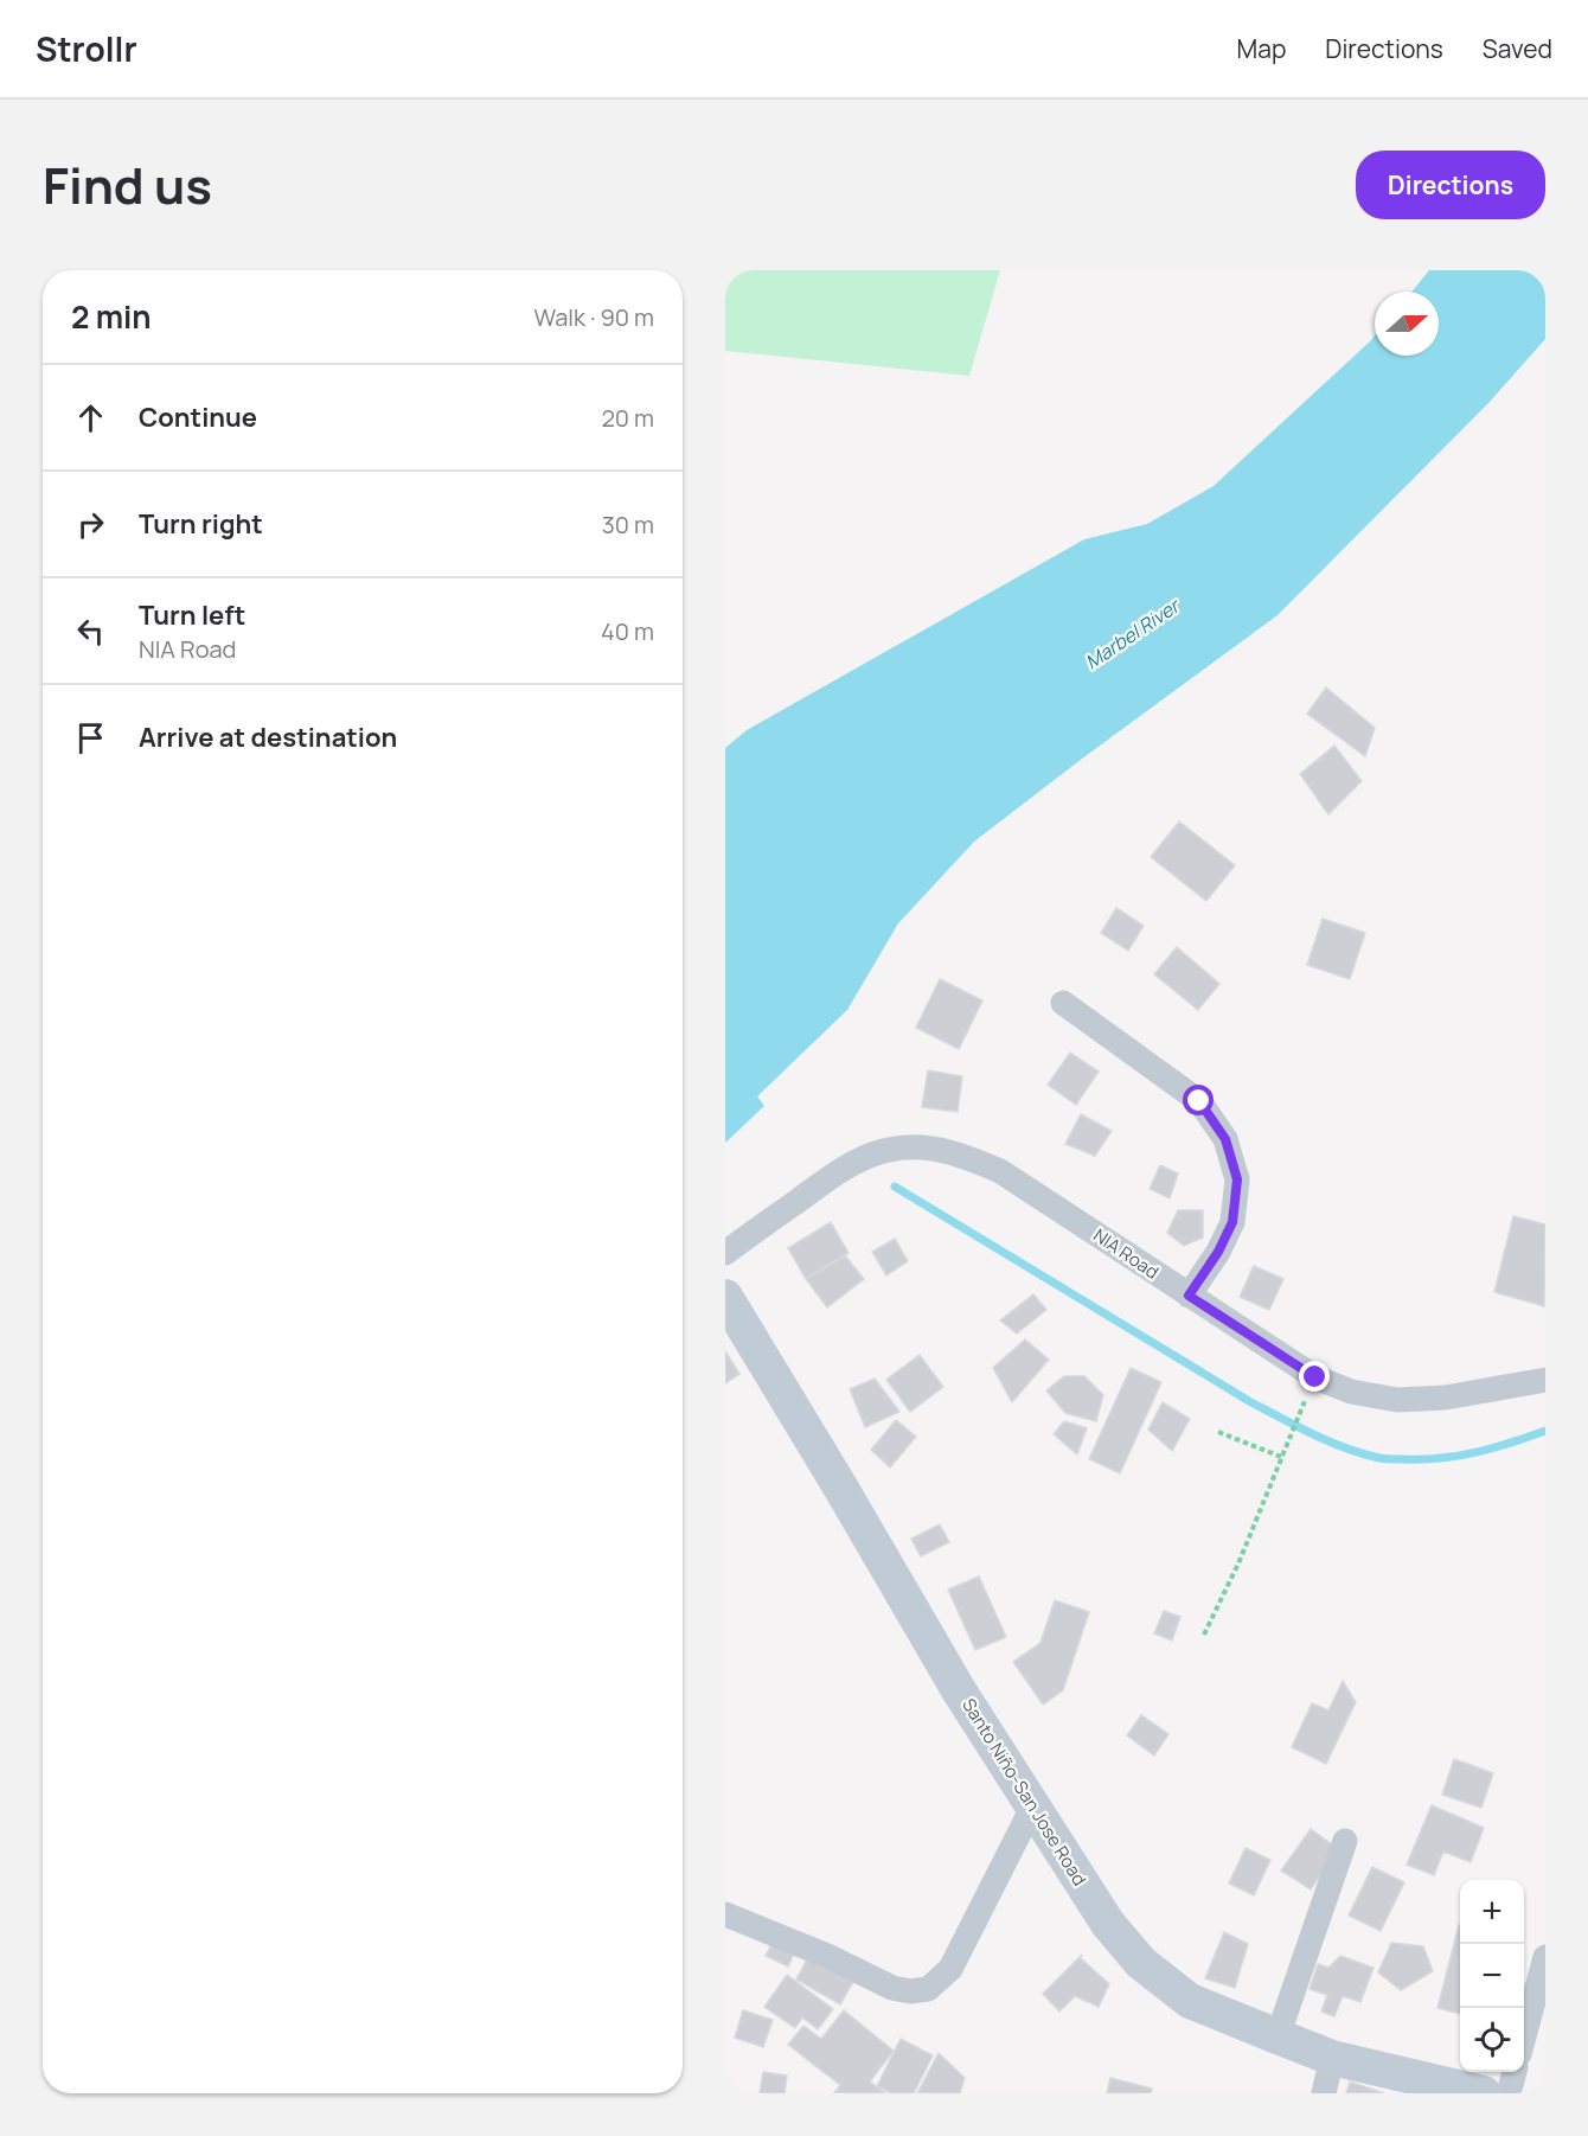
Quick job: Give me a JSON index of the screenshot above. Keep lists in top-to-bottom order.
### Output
{
  "streets": {
    "main road": ["Santo Niño-San Jose Road"],
    "street": ["NIA Road"]
  },
  "water": ["Marbel River"],
  "north": "right",
  "page": {
    "header": "Strollr",
    "nav": ["Map", "Directions", "Saved"],
    "title": "Find us",
    "buttons": "Directions",
    "heading": ["2 min", "Walk · 90 m"],
    "list": [
      ["Continue", "20 m"],
      ["Turn right", "30 m"],
      ["Turn left", "NIA Road", "40 m"],
      "Arrive at destination"
    ],
    "map_buttons": ["+", "−"]
  }
}
